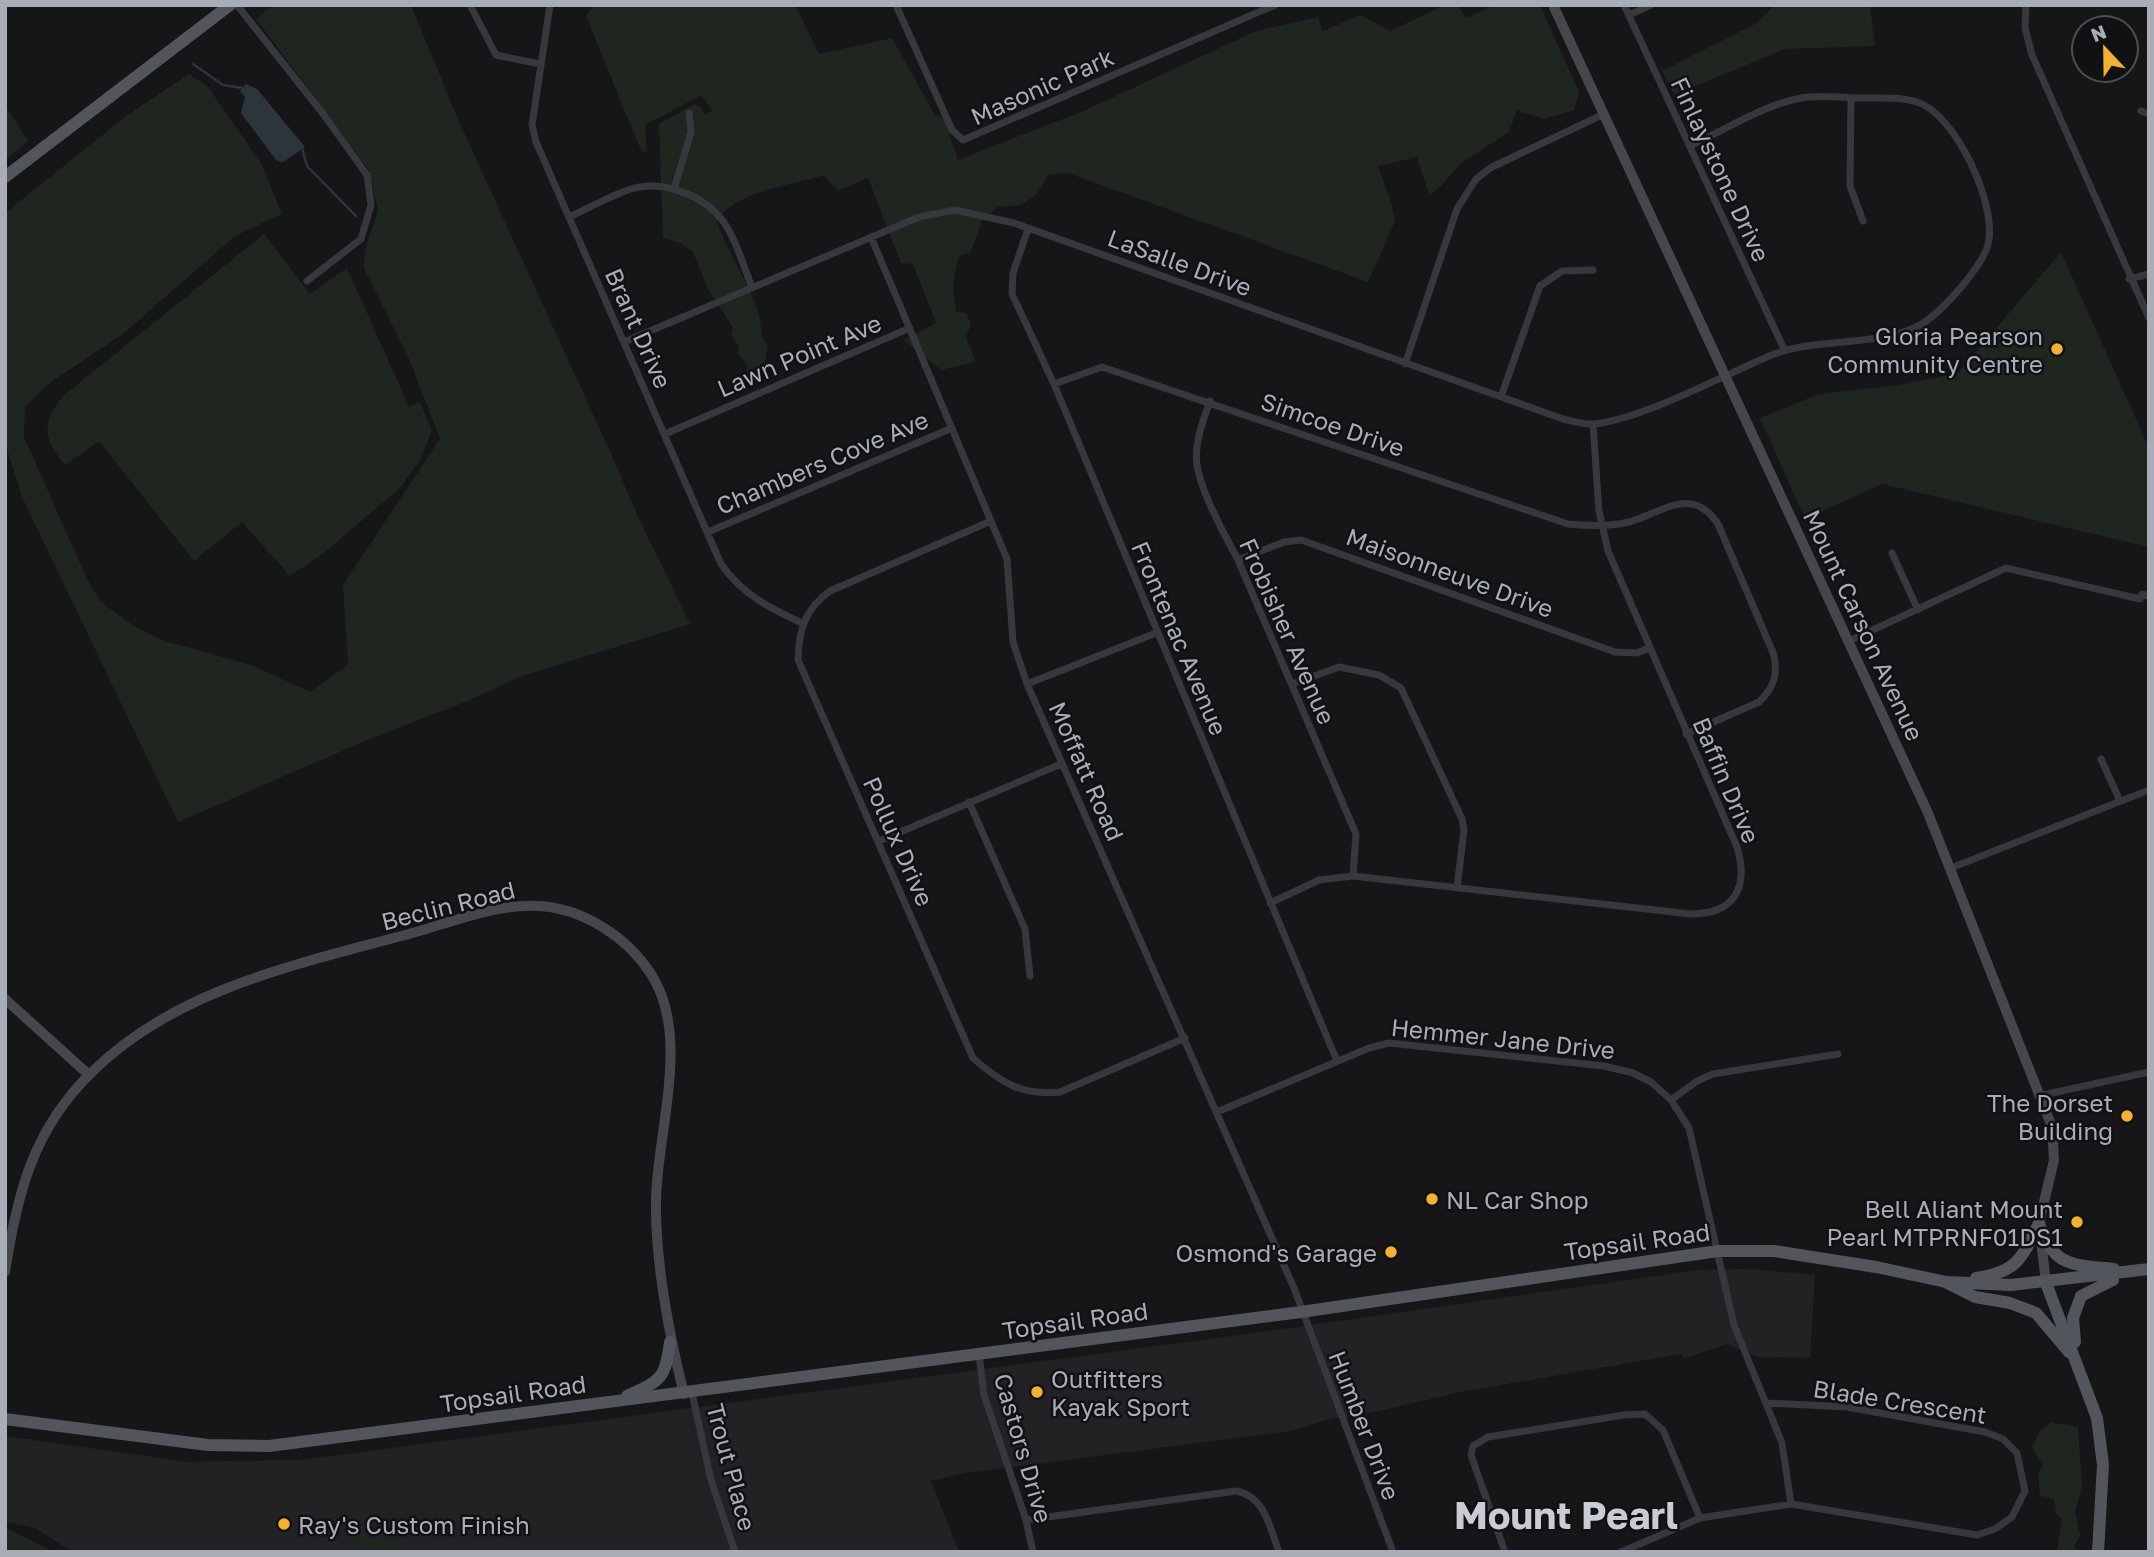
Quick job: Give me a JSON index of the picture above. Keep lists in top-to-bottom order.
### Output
{
  "streets": {
    "main road": ["Mount Carson Avenue", "Beclin Road", "Topsail Road"],
    "street": [
      "Masonic Park",
      "Finlaystone Drive",
      "LaSalle Drive",
      "Brant Drive",
      "Lawn Point Ave",
      "Simcoe Drive",
      "Chambers Cove Ave",
      "Maisonneuve Drive",
      "Frobisher Avenue",
      "Frontenac Avenue",
      "Moffatt Road",
      "Baffin Drive",
      "Pollux Drive",
      "Hemmer Jane Drive",
      "Blade Crescent",
      "Humber Drive",
      "Castors Drive",
      "Trout Place"
    ]
  },
  "crossings": [
    ["Finlaystone Drive", "LaSalle Drive"],
    ["LaSalle Drive", "Brant Drive"],
    ["LaSalle Drive", "Mount Carson Avenue"],
    ["LaSalle Drive", "Frontenac Avenue"],
    ["LaSalle Drive", "Moffatt Road"],
    ["LaSalle Drive", "Baffin Drive"],
    ["Brant Drive", "Lawn Point Ave"],
    ["Brant Drive", "Chambers Cove Ave"],
    ["Brant Drive", "Pollux Drive"],
    ["Lawn Point Ave", "Moffatt Road"],
    ["Simcoe Drive", "Frobisher Avenue"],
    ["Simcoe Drive", "Frontenac Avenue"],
    ["Simcoe Drive", "Baffin Drive"],
    ["Chambers Cove Ave", "Moffatt Road"],
    ["Maisonneuve Drive", "Frobisher Avenue"],
    ["Maisonneuve Drive", "Baffin Drive"],
    ["Mount Carson Avenue", "Topsail Road"],
    ["Frobisher Avenue", "Baffin Drive"],
    ["Frontenac Avenue", "Baffin Drive"],
    ["Frontenac Avenue", "Hemmer Jane Drive"],
    ["Moffatt Road", "Pollux Drive"],
    ["Moffatt Road", "Hemmer Jane Drive"],
    ["Moffatt Road", "Topsail Road"],
    ["Moffatt Road", "Humber Drive"],
    ["Beclin Road", "Topsail Road"],
    ["Beclin Road", "Trout Place"],
    ["Hemmer Jane Drive", "Topsail Road"],
    ["Hemmer Jane Drive", "Blade Crescent"],
    ["Topsail Road", "Humber Drive"],
    ["Topsail Road", "Castors Drive"],
    ["Topsail Road", "Trout Place"]
  ],
  "districts": ["Mount Pearl"],
  "places": [
    "Gloria Pearson Community Centre",
    "The Dorset Building",
    "NL Car Shop",
    "Bell Aliant Mount Pearl MTPRNF01DS1",
    "Osmond's Garage",
    "Outfitters Kayak Sport",
    "Ray's Custom Finish"
  ],
  "north": "top"
}
